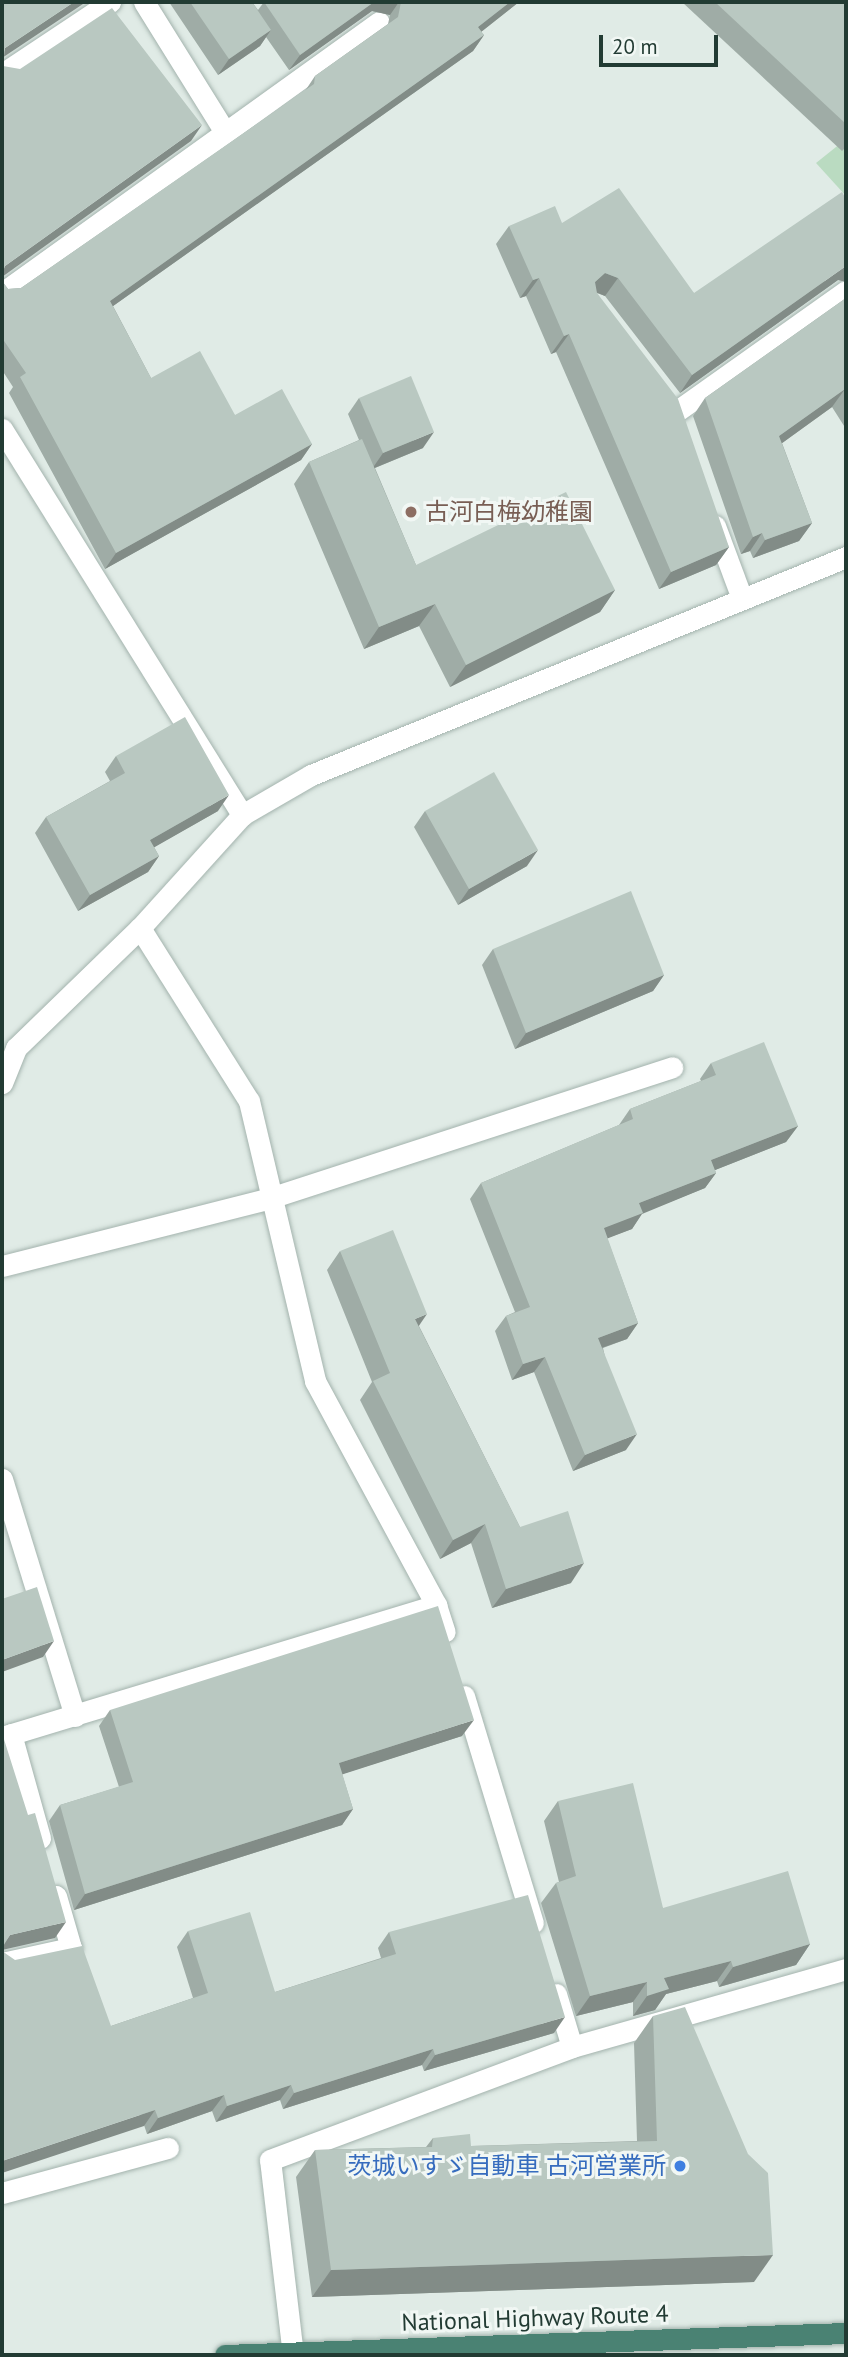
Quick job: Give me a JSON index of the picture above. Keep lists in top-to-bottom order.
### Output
{
  "streets": {
    "highway": ["National Highway Route 4"]
  },
  "places": ["古河白梅幼稚園", "茨城いすゞ自動車 古河営業所"],
  "scale_bar": "20 m"
}
